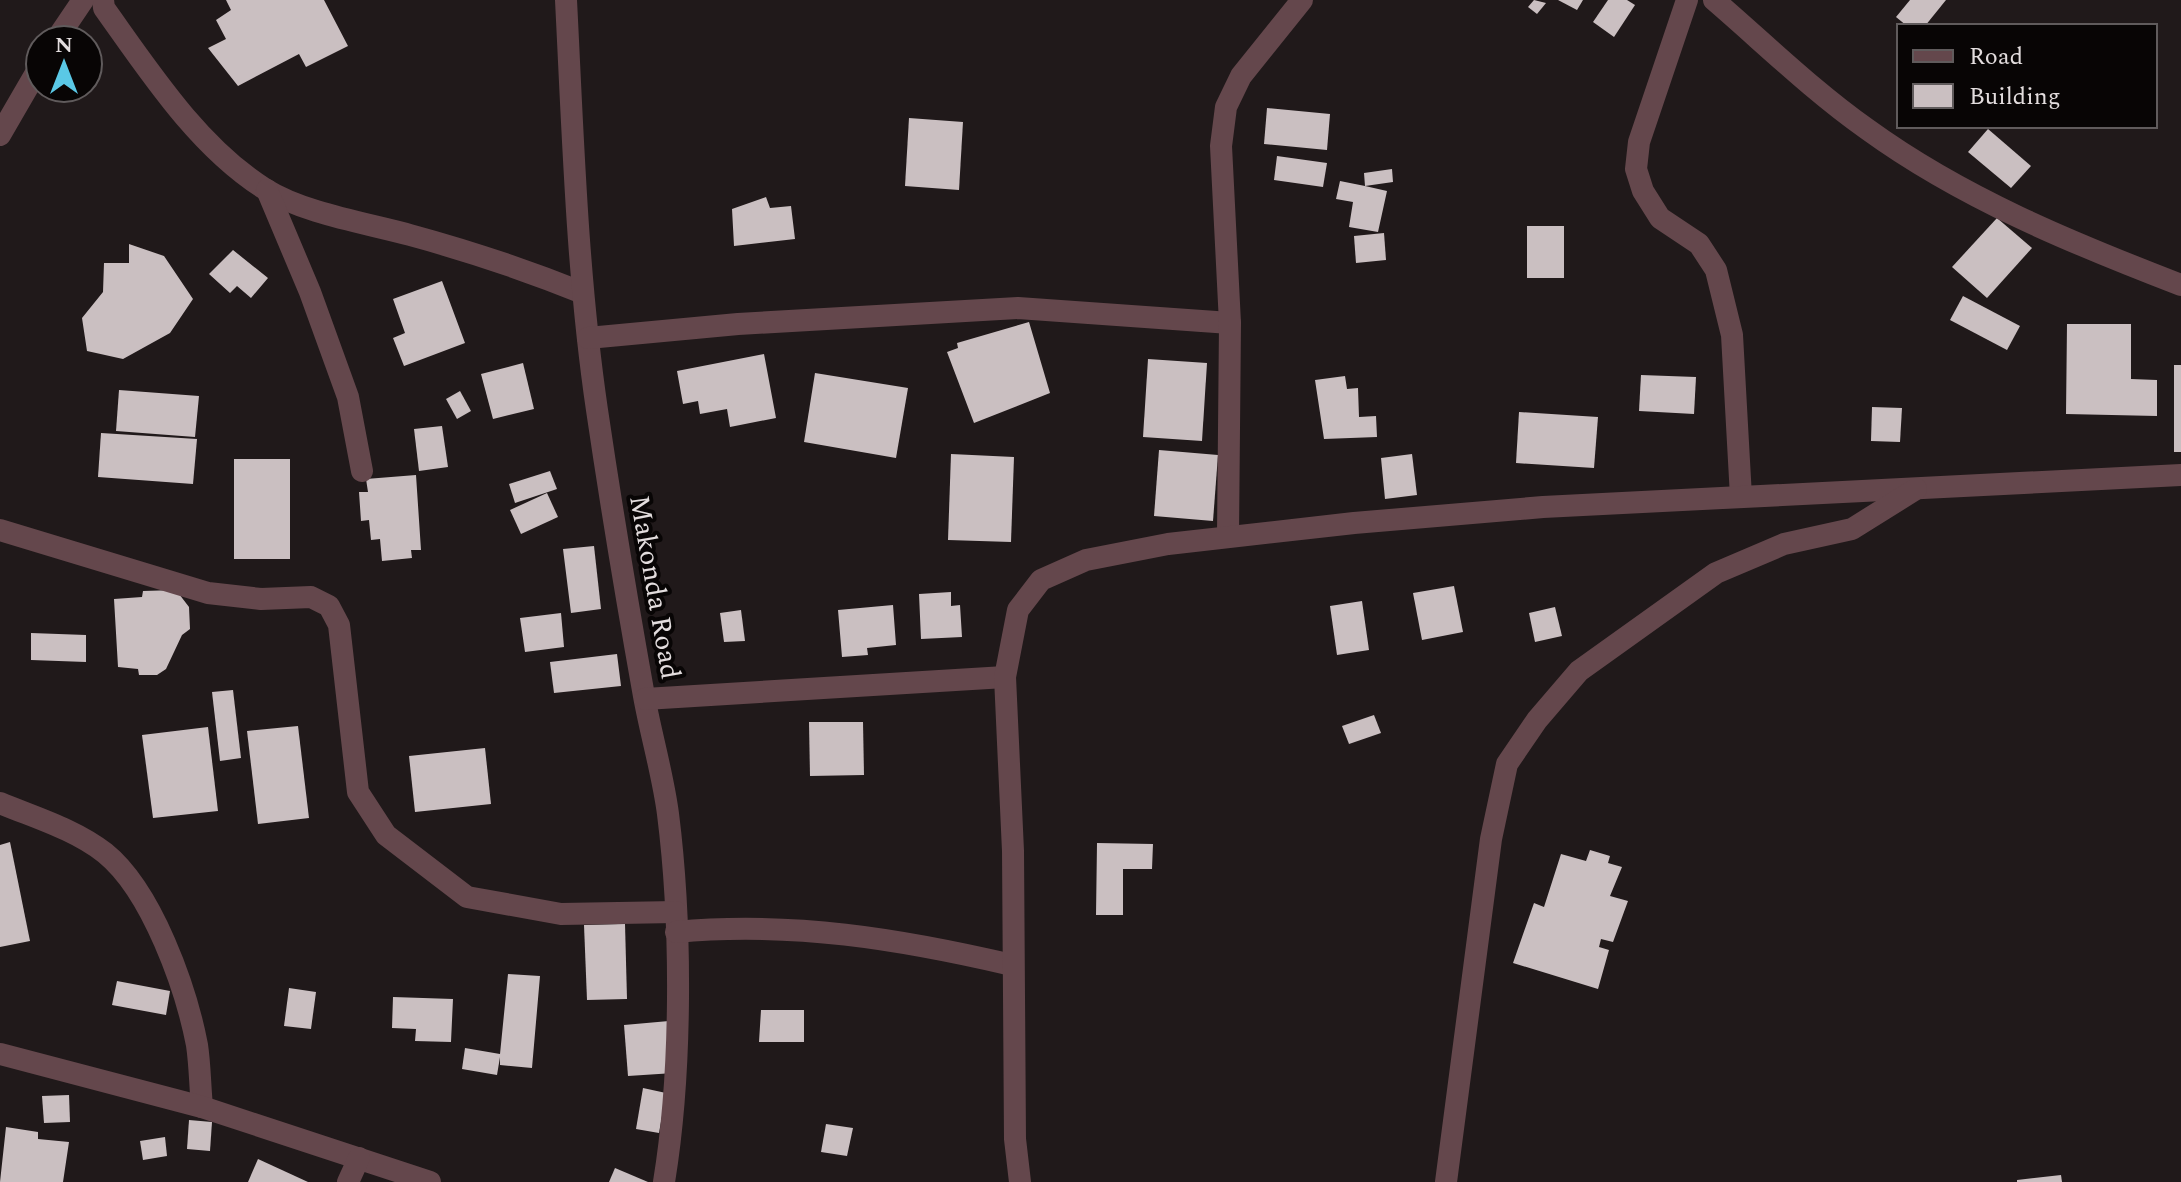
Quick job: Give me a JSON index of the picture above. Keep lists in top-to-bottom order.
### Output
{
  "streets": {
    "street": ["Makonda Road"]
  },
  "legend": ["Road", "Building"],
  "north": "top"
}
